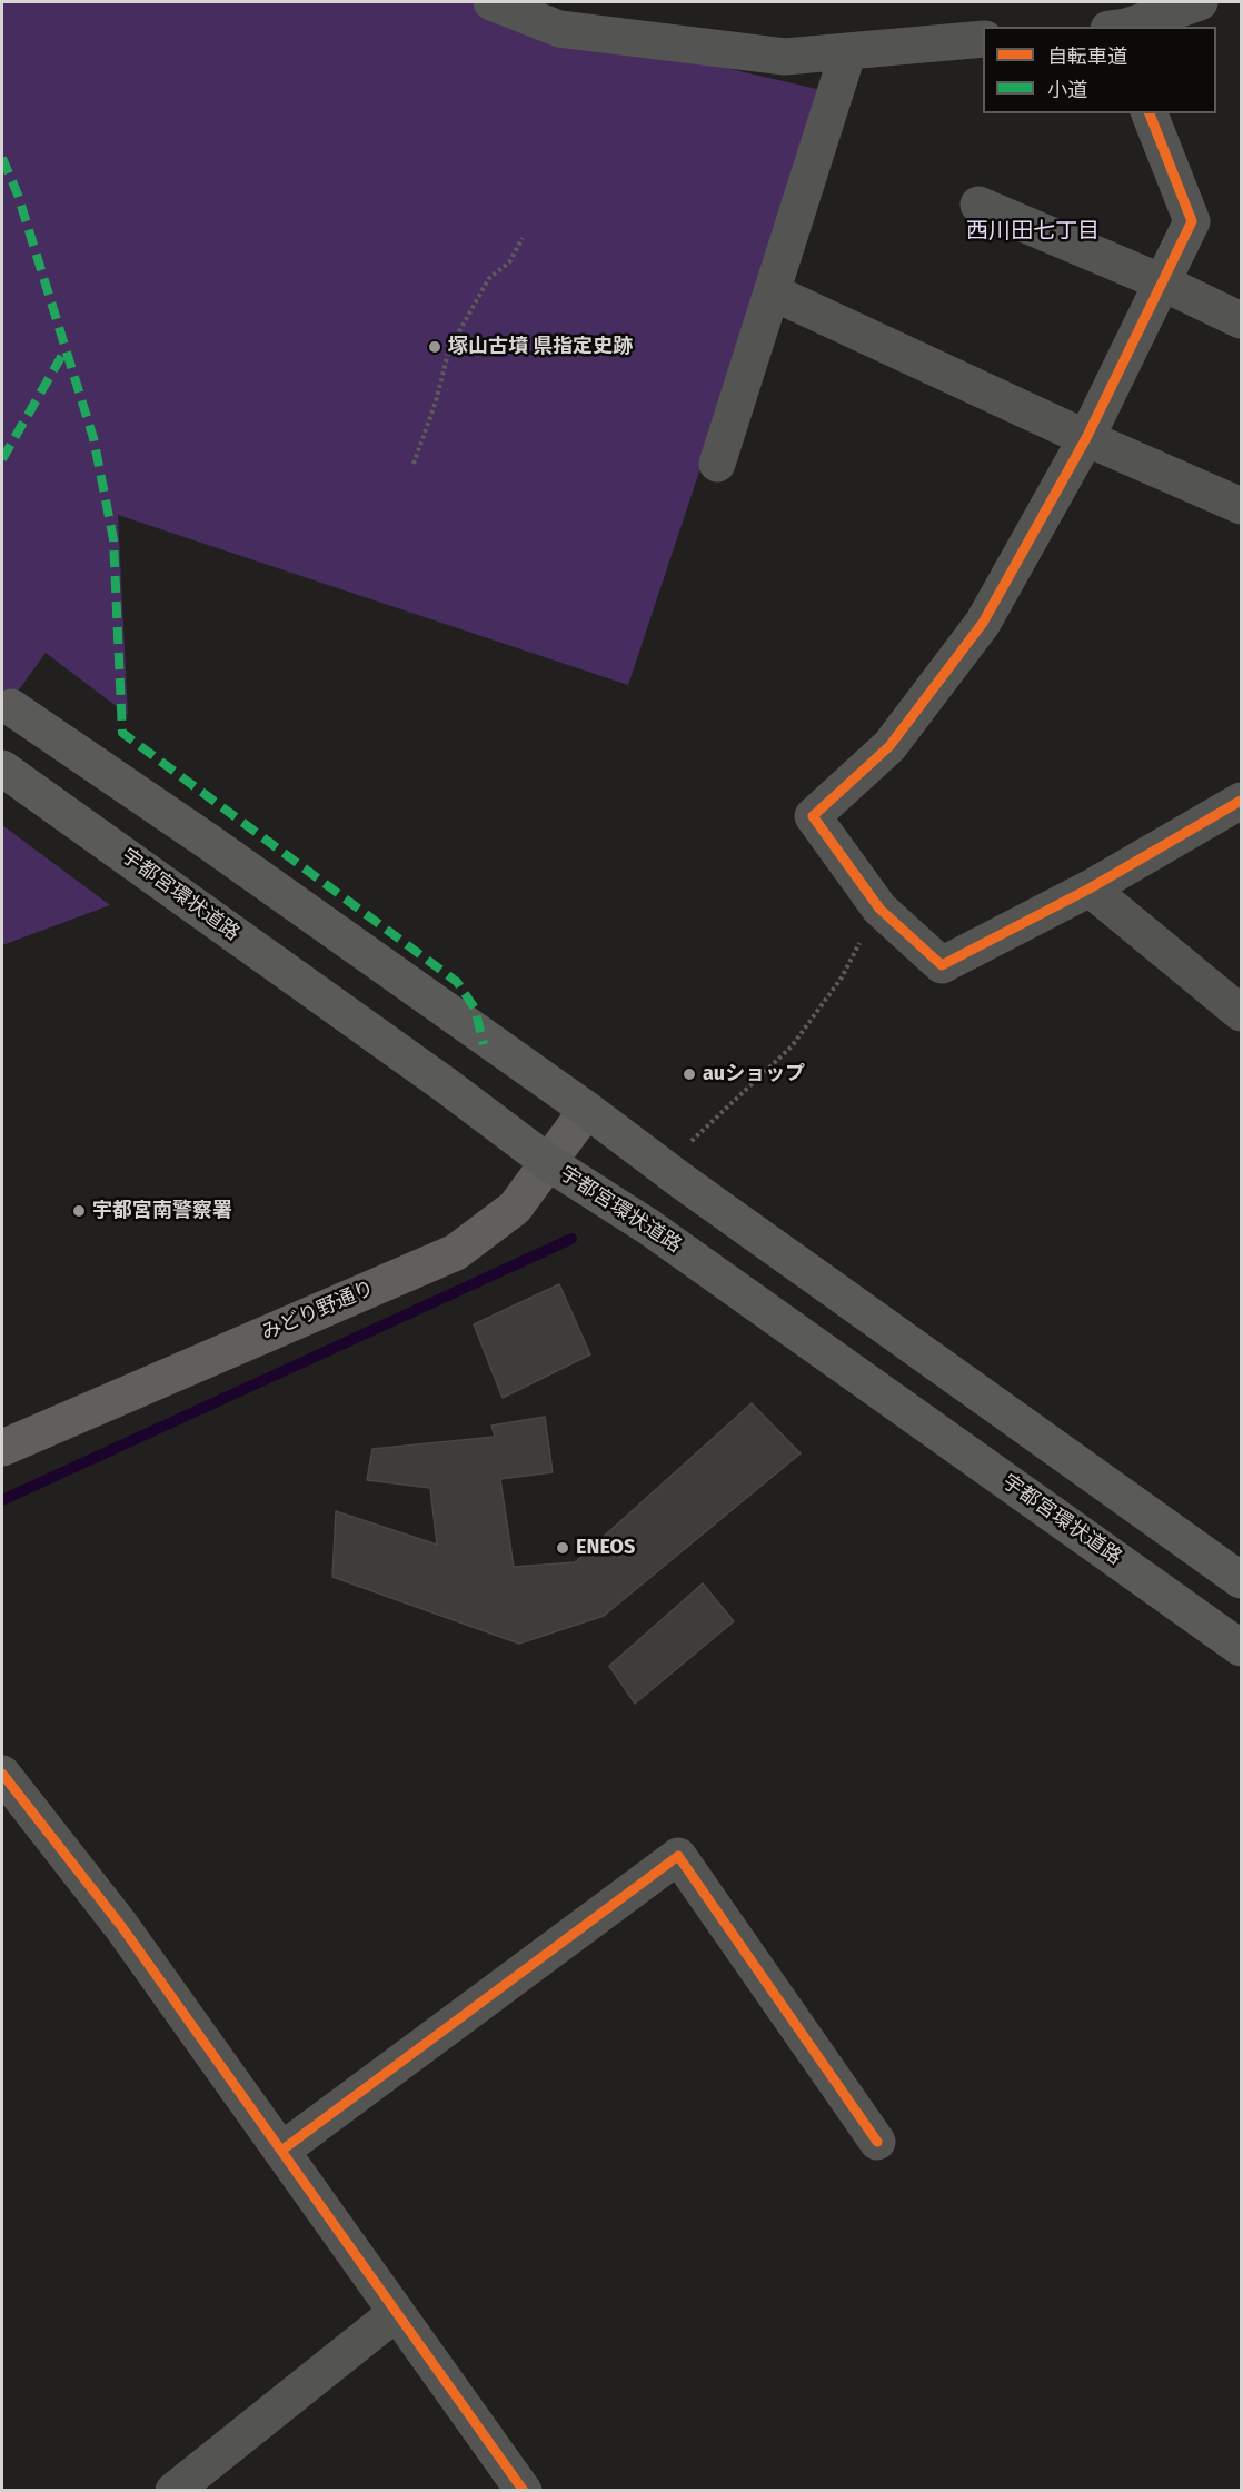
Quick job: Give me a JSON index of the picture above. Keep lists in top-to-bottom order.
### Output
{
  "streets": {
    "highway": ["宇都宮環状道路"],
    "street": ["みどり野通り"]
  },
  "crossings": [
    ["宇都宮環状道路", "みどり野通り"]
  ],
  "districts": ["西川田七丁目"],
  "places": [
    "塚山古墳 県指定史跡",
    "auショップ",
    "宇都宮南警察署",
    "ENEOS"
  ],
  "legend": ["自転車道", "小道"]
}
